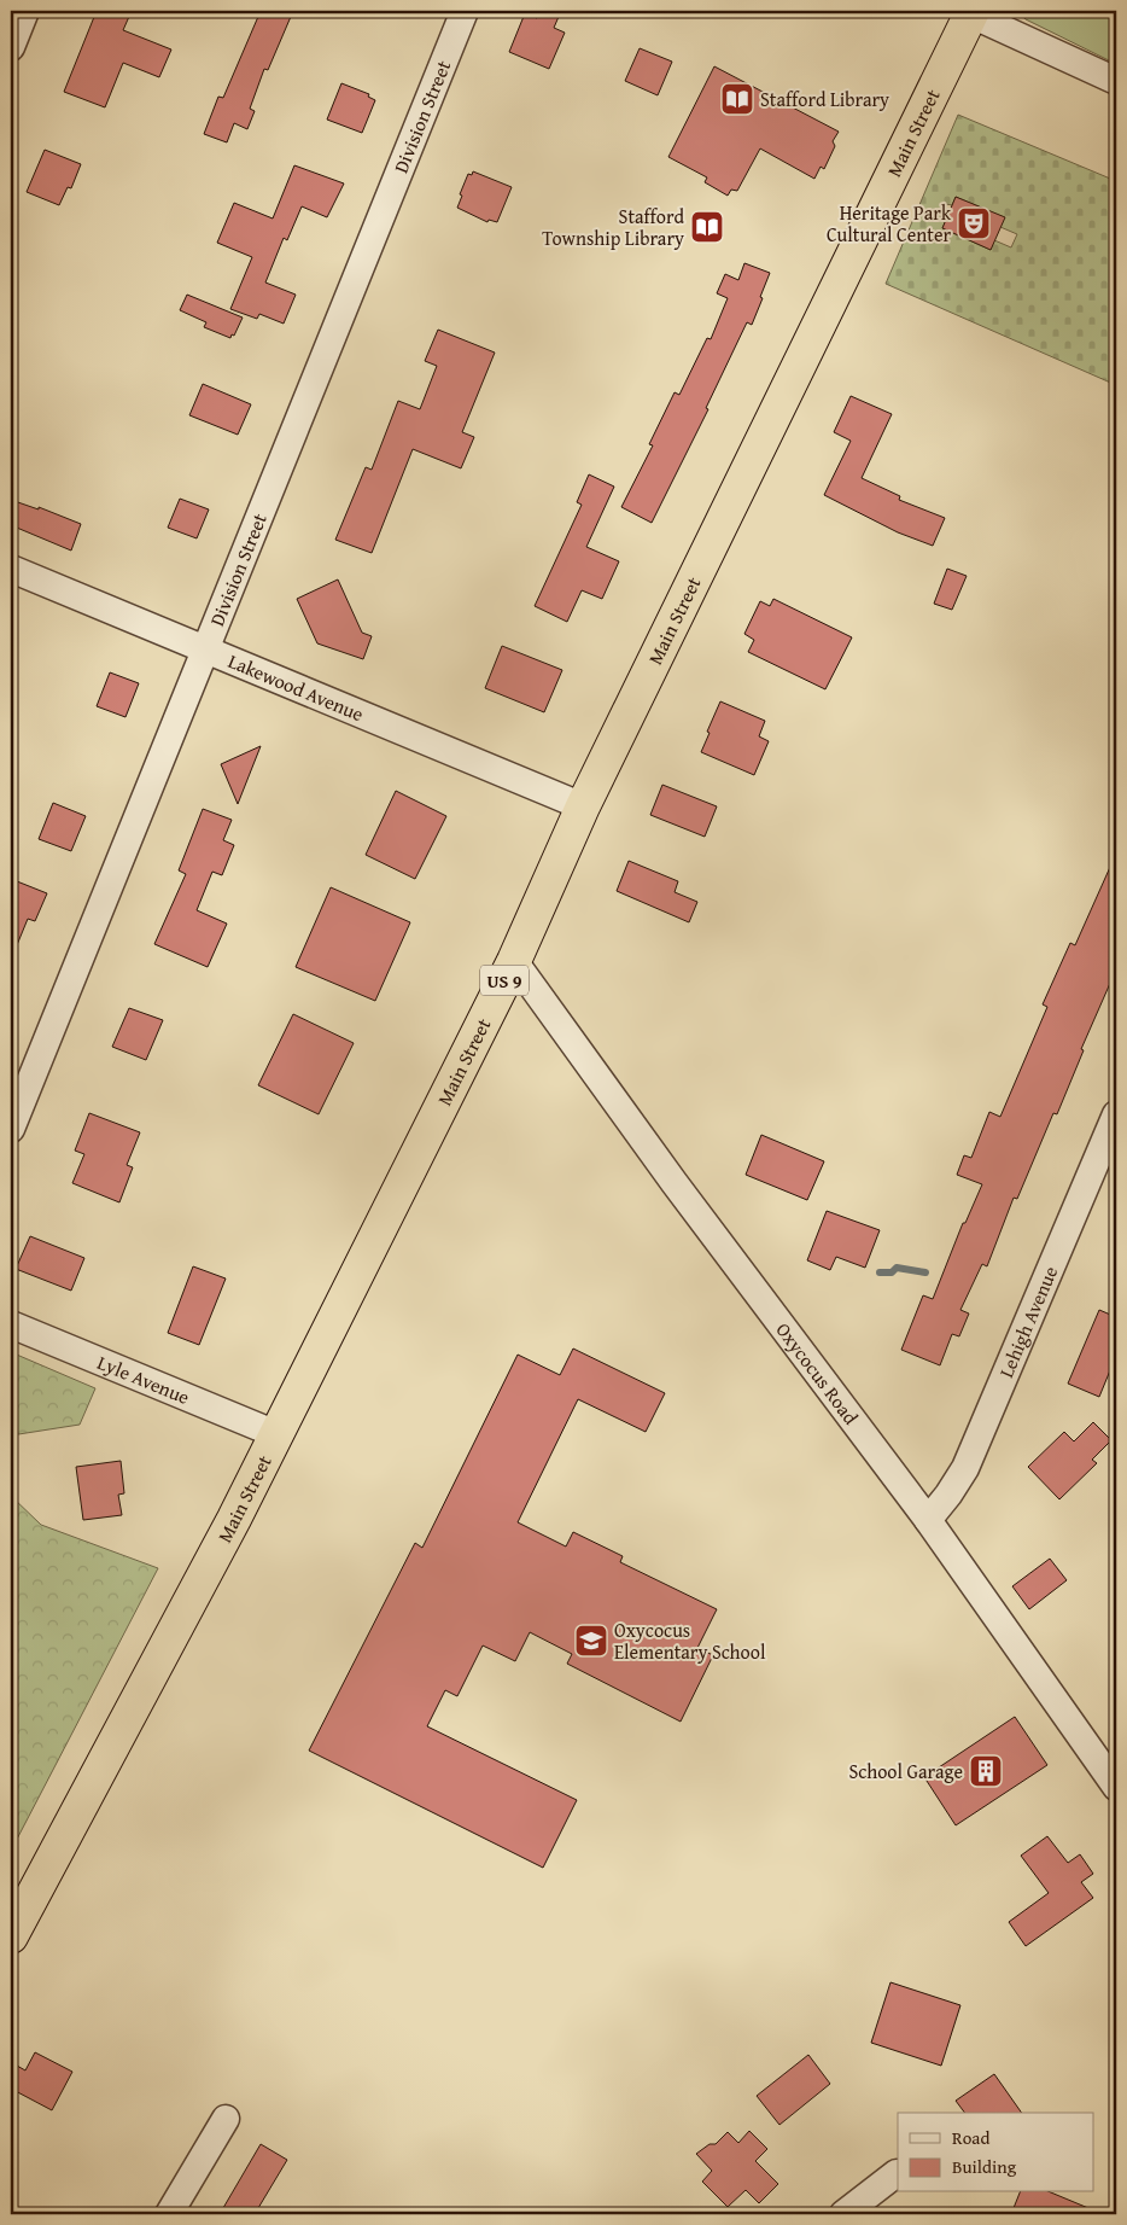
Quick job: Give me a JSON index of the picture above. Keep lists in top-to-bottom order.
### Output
{
  "streets": {
    "highway": ["Main Street", "US 9"],
    "street": [
      "Division Street",
      "Lakewood Avenue",
      "Lehigh Avenue",
      "Oxycocus Road",
      "Lyle Avenue"
    ]
  },
  "crossings": [
    ["Division Street", "Lakewood Avenue"],
    ["Main Street", "Lakewood Avenue"],
    ["Main Street", "Oxycocus Road"],
    ["Main Street", "Lyle Avenue"],
    ["Lehigh Avenue", "Oxycocus Road"]
  ],
  "places": {
    "library": ["Stafford Library", "Stafford Township Library"],
    "theatre": ["Heritage Park Cultural Center"],
    "school or university": ["Oxycocus Elementary School"],
    "building": ["School Garage"]
  },
  "legend": ["Road", "Building"]
}
